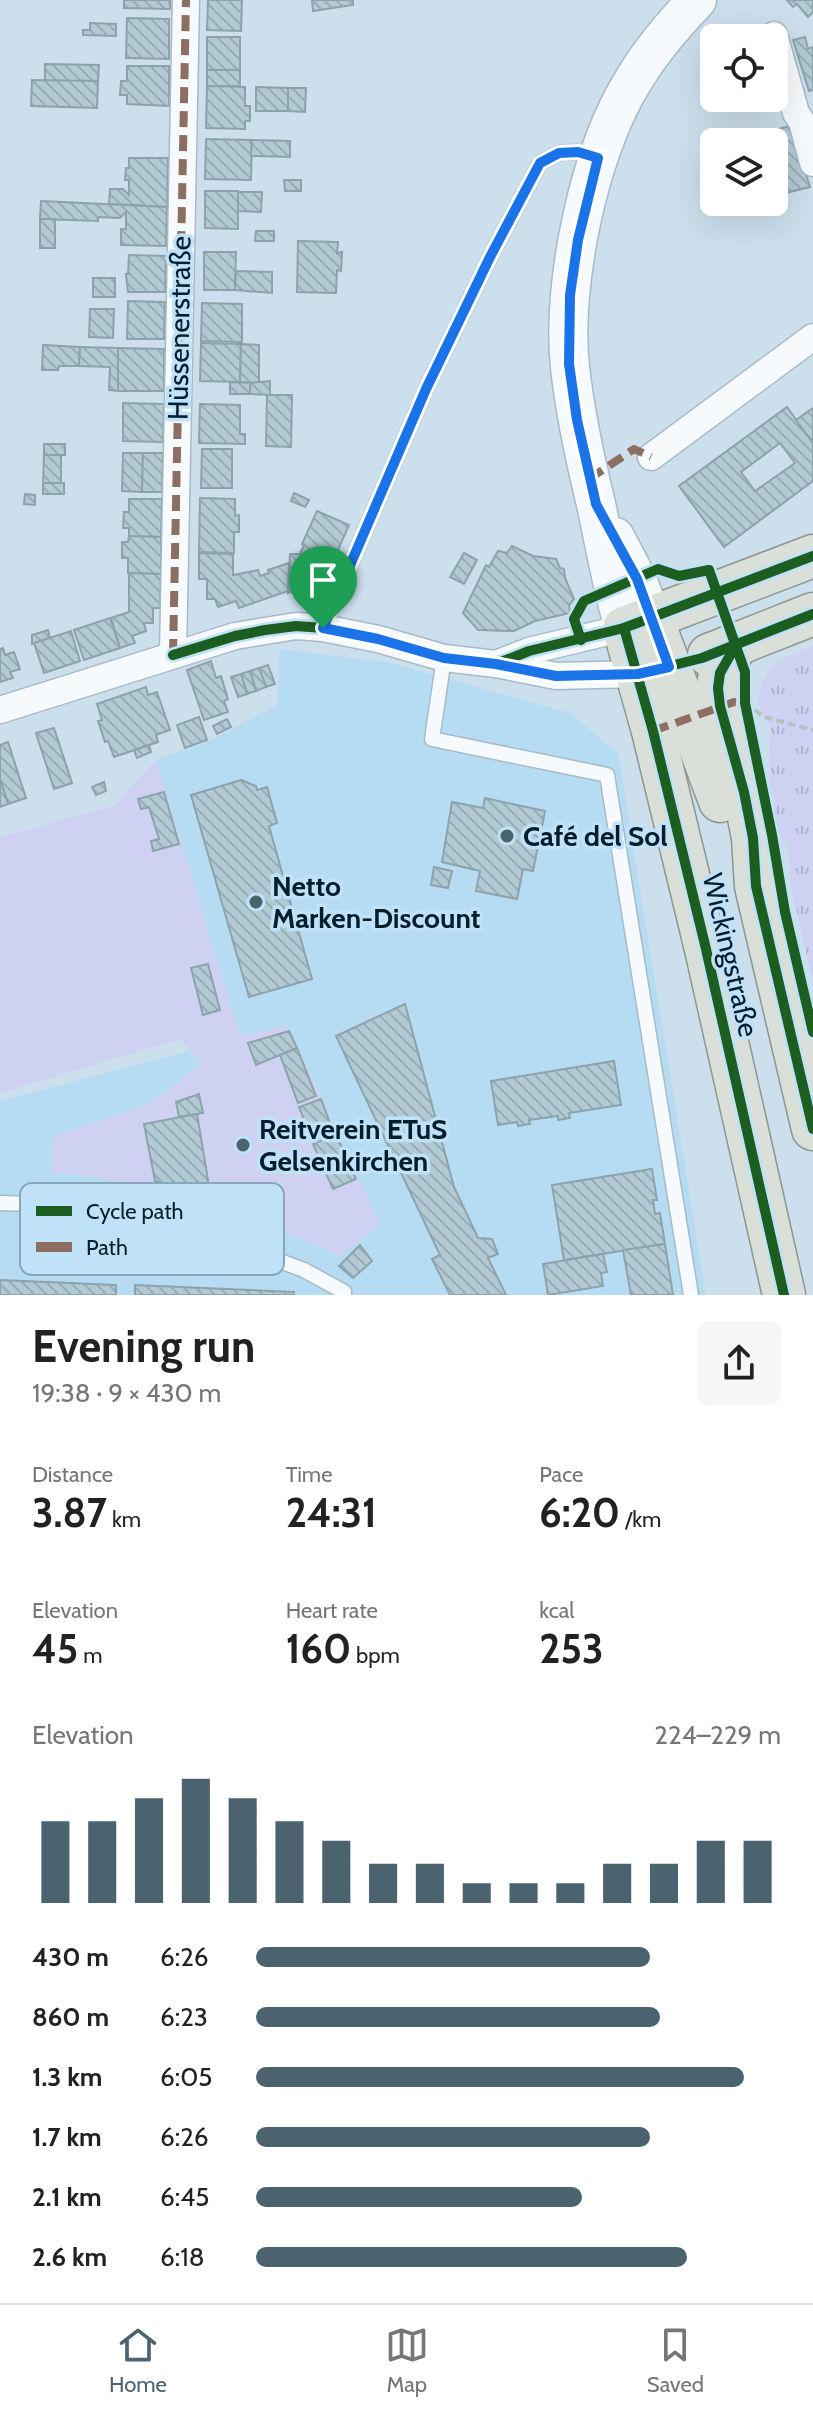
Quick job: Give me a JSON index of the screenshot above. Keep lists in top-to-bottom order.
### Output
{
  "streets": {
    "main road": ["Wickingstraße"],
    "street": ["Hüssenerstraße"]
  },
  "places": ["Café del Sol", "Netto Marken-Discount", "Reitverein ETuS Gelsenkirchen"],
  "legend": ["Cycle path", "Path"],
  "page": {
    "heading": ["Evening run", "19:38 · 9 × 430 m"],
    "stats": [
      ["Distance", "3.87 km"],
      ["Time", "24:31"],
      ["Pace", "6:20 /km"],
      ["Elevation", "45 m"],
      ["Heart rate", "160 bpm"],
      ["kcal", "253"]
    ],
    "chart": ["Elevation", "224–229 m"],
    "list": [
      {
        "name": "430 m",
        "note": "6:26"
      },
      {
        "name": "860 m",
        "note": "6:23"
      },
      {
        "name": "1.3 km",
        "note": "6:05"
      },
      {
        "name": "1.7 km",
        "note": "6:26"
      },
      {
        "name": "2.1 km",
        "note": "6:45"
      },
      {
        "name": "2.6 km",
        "note": "6:18"
      }
    ],
    "tabs": ["Home", "Map", "Saved"]
  }
}
